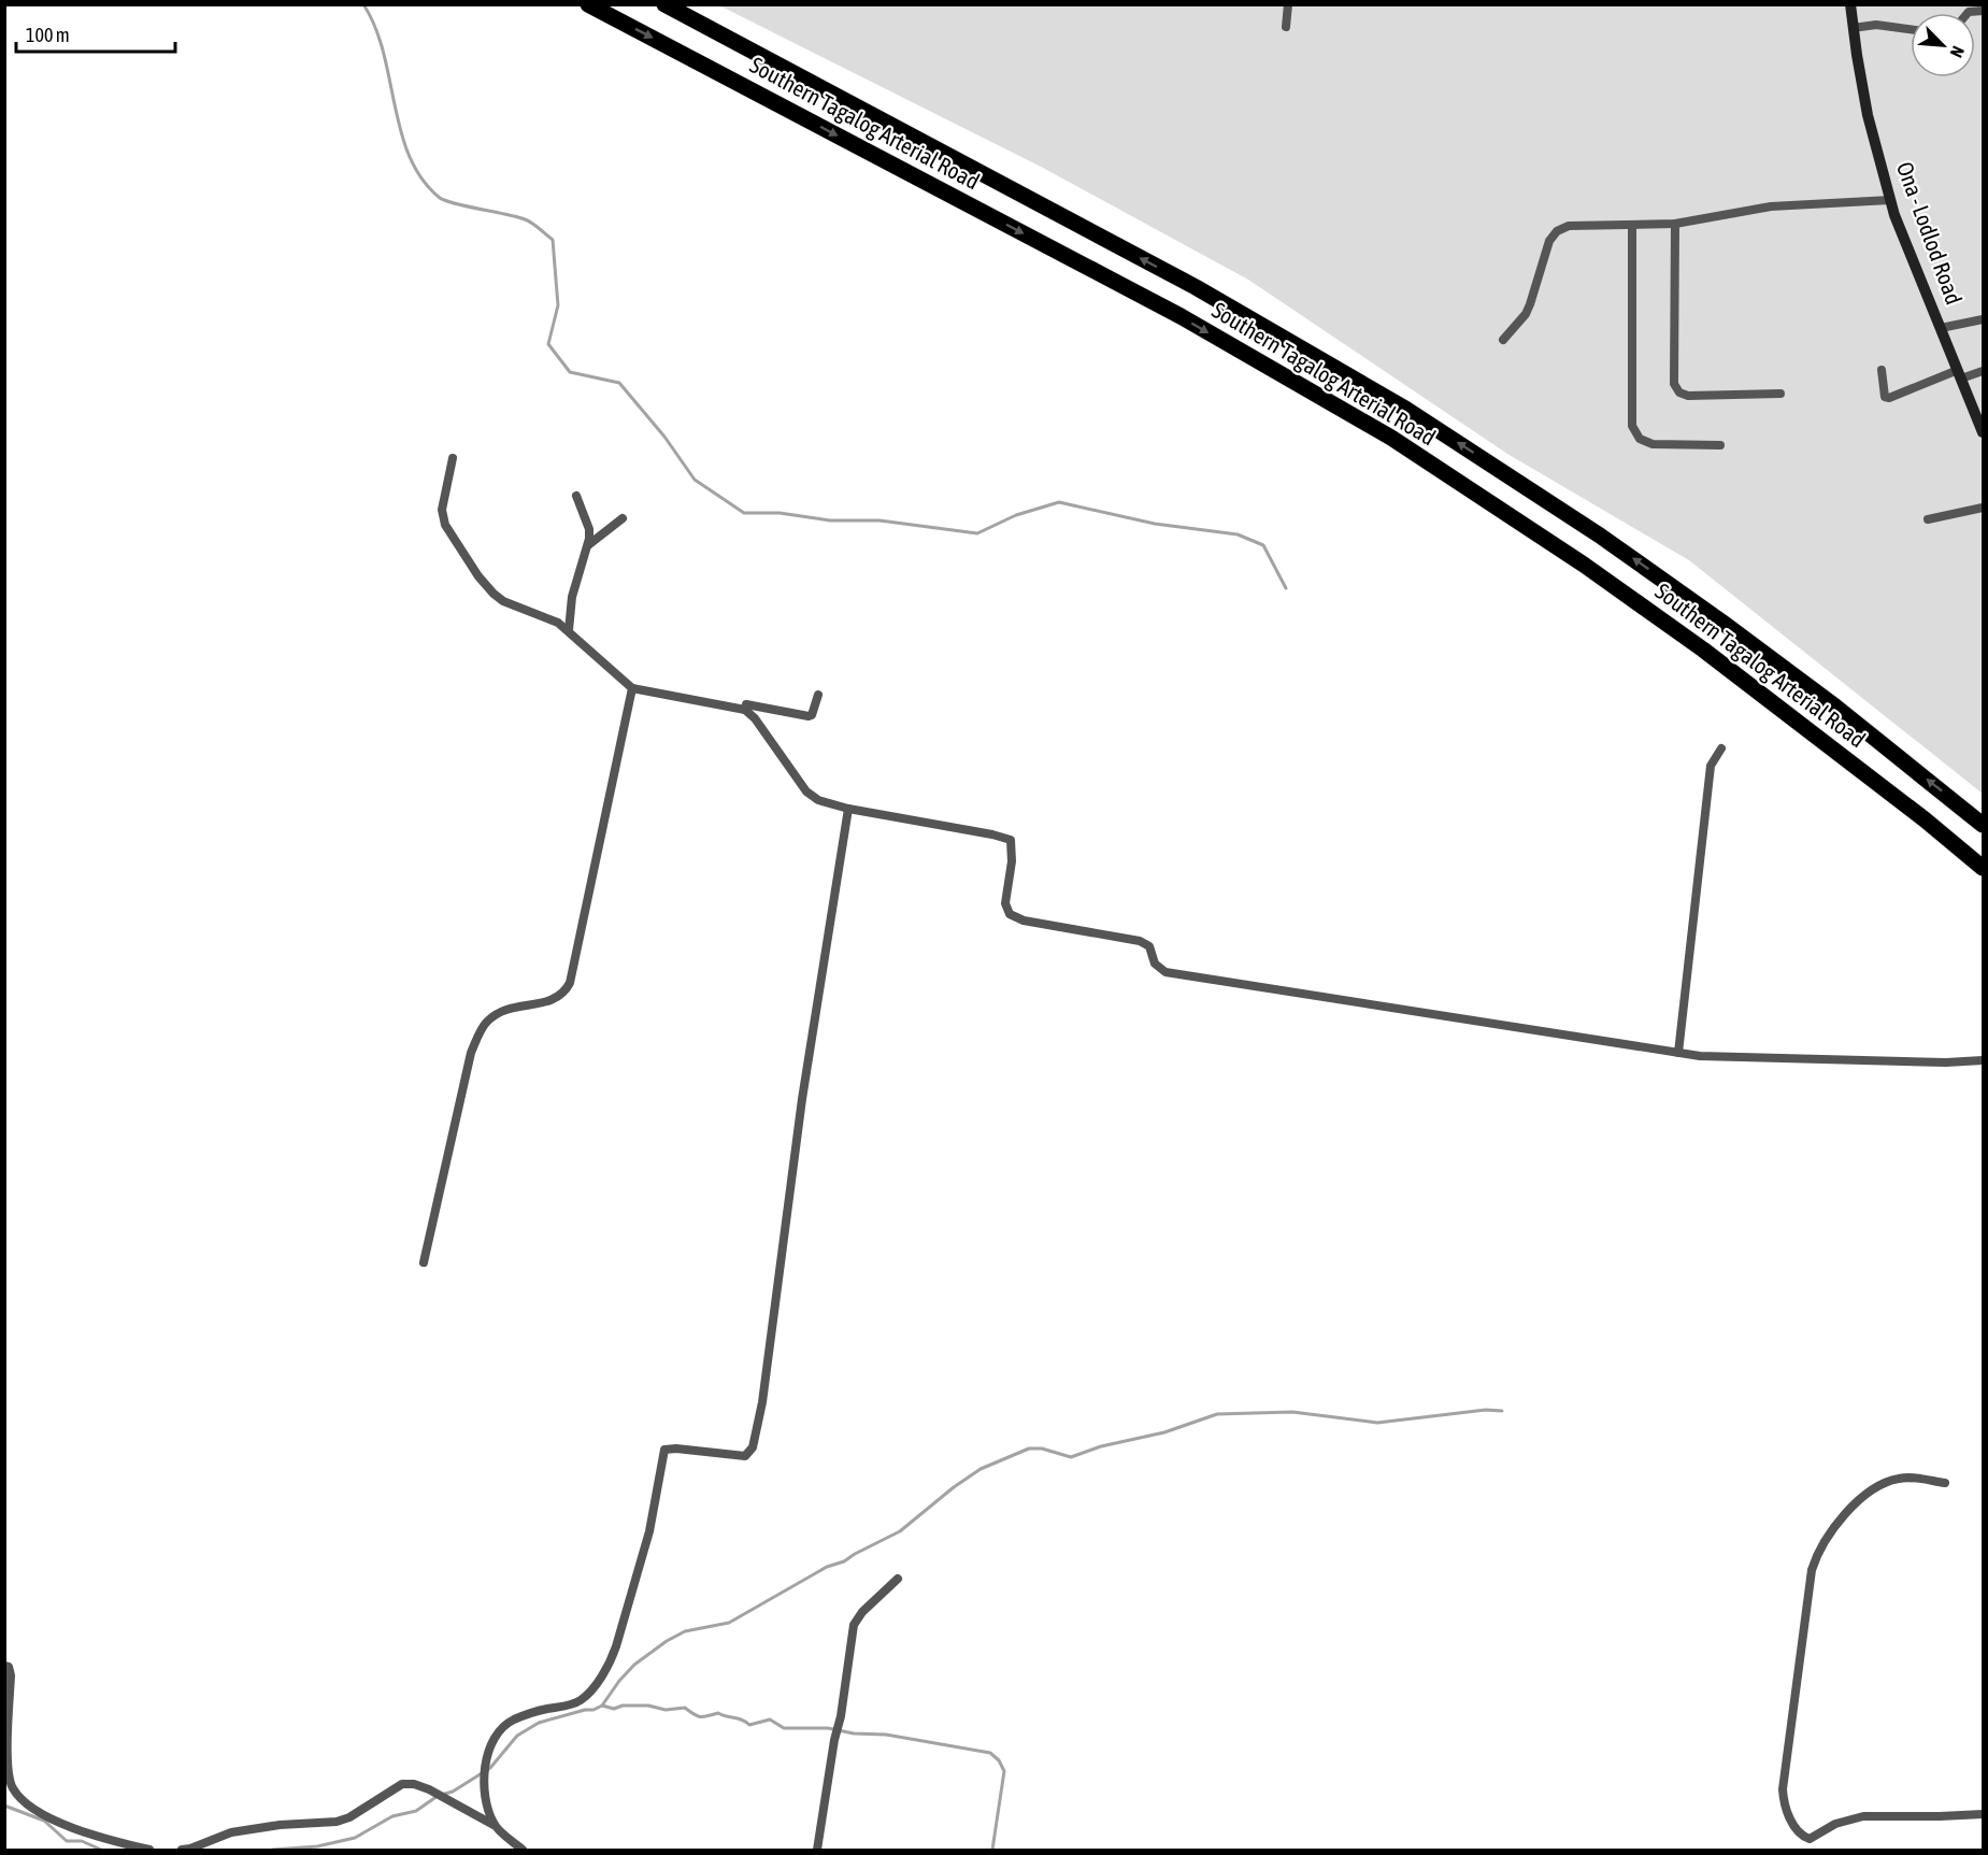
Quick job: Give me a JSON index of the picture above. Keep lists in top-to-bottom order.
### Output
{
  "streets": {
    "highway": ["Southern Tagalog Arterial Road"],
    "main road": ["Ona - Lodlod Road"]
  },
  "scale_bar": "100 m",
  "north": "bottom right"
}
